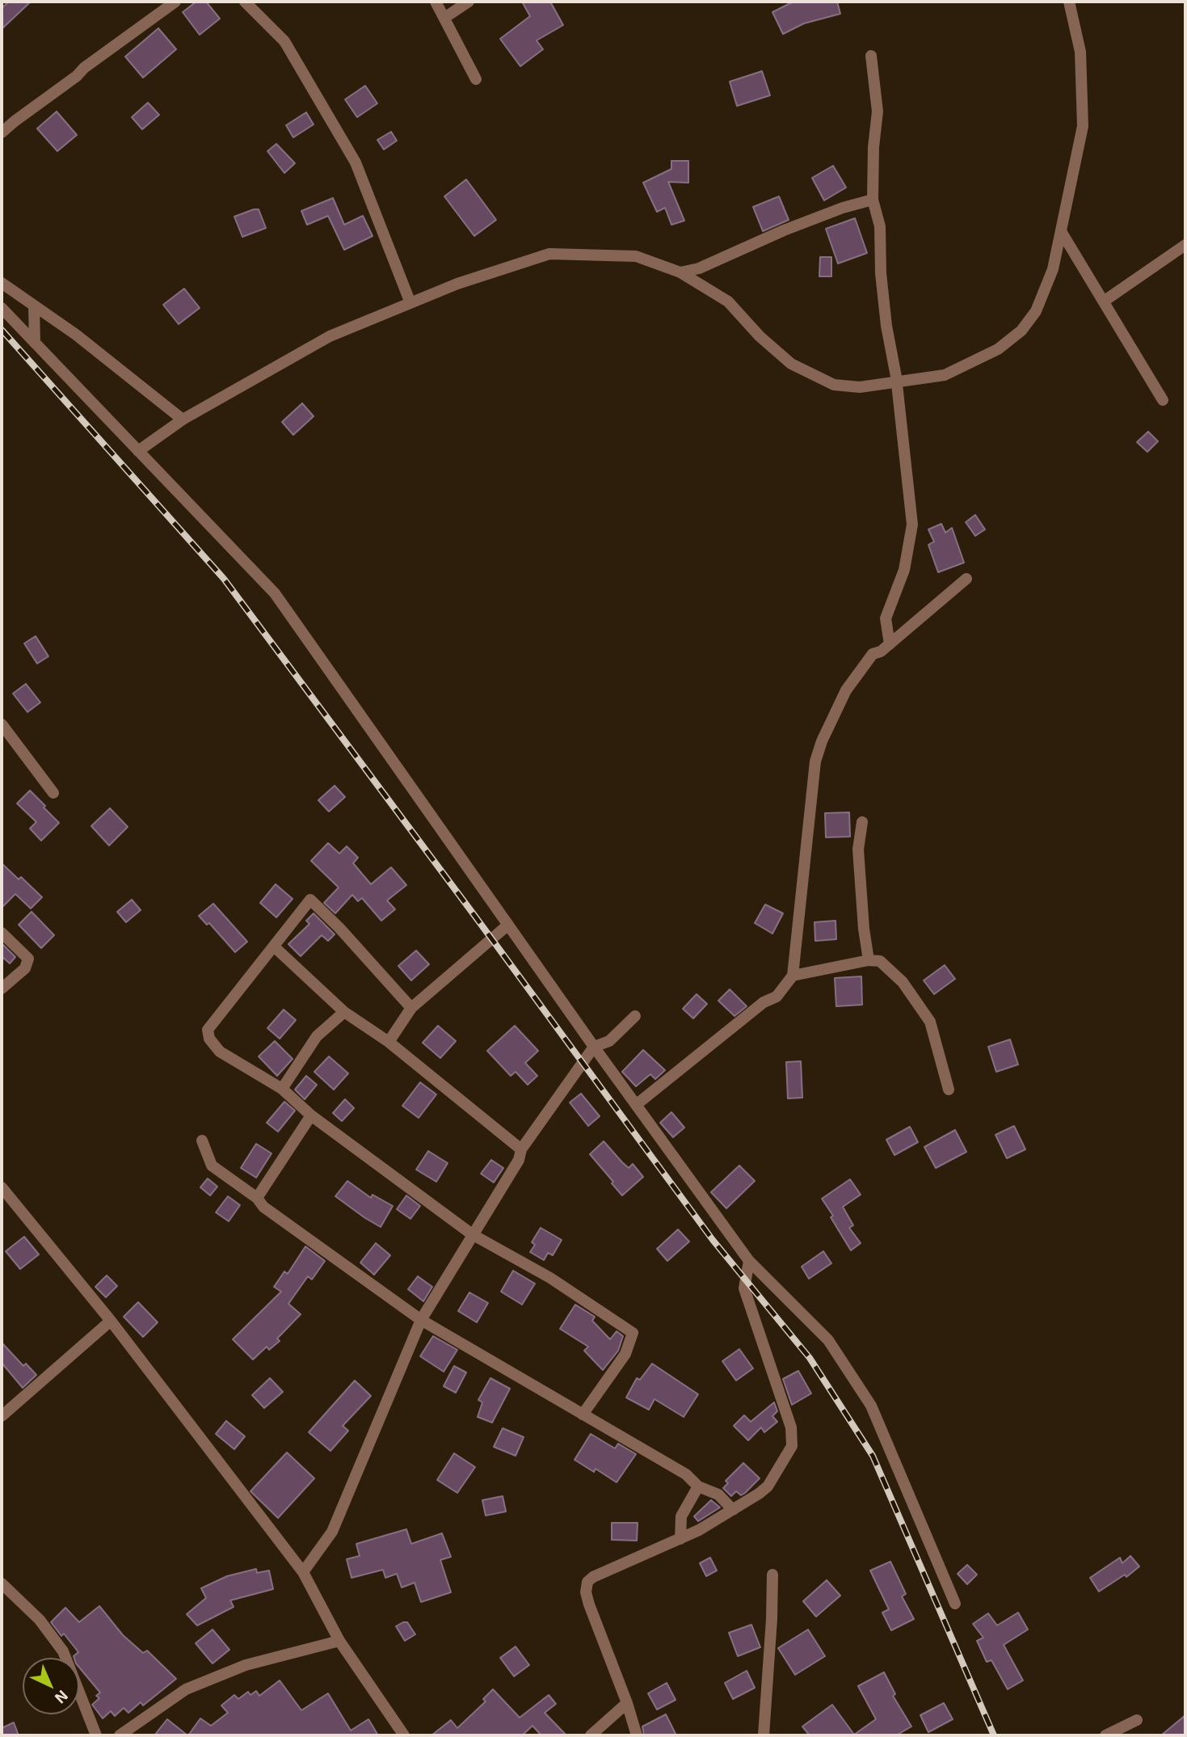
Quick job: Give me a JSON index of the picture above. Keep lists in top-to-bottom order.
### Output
{
  "north": "bottom right"
}
